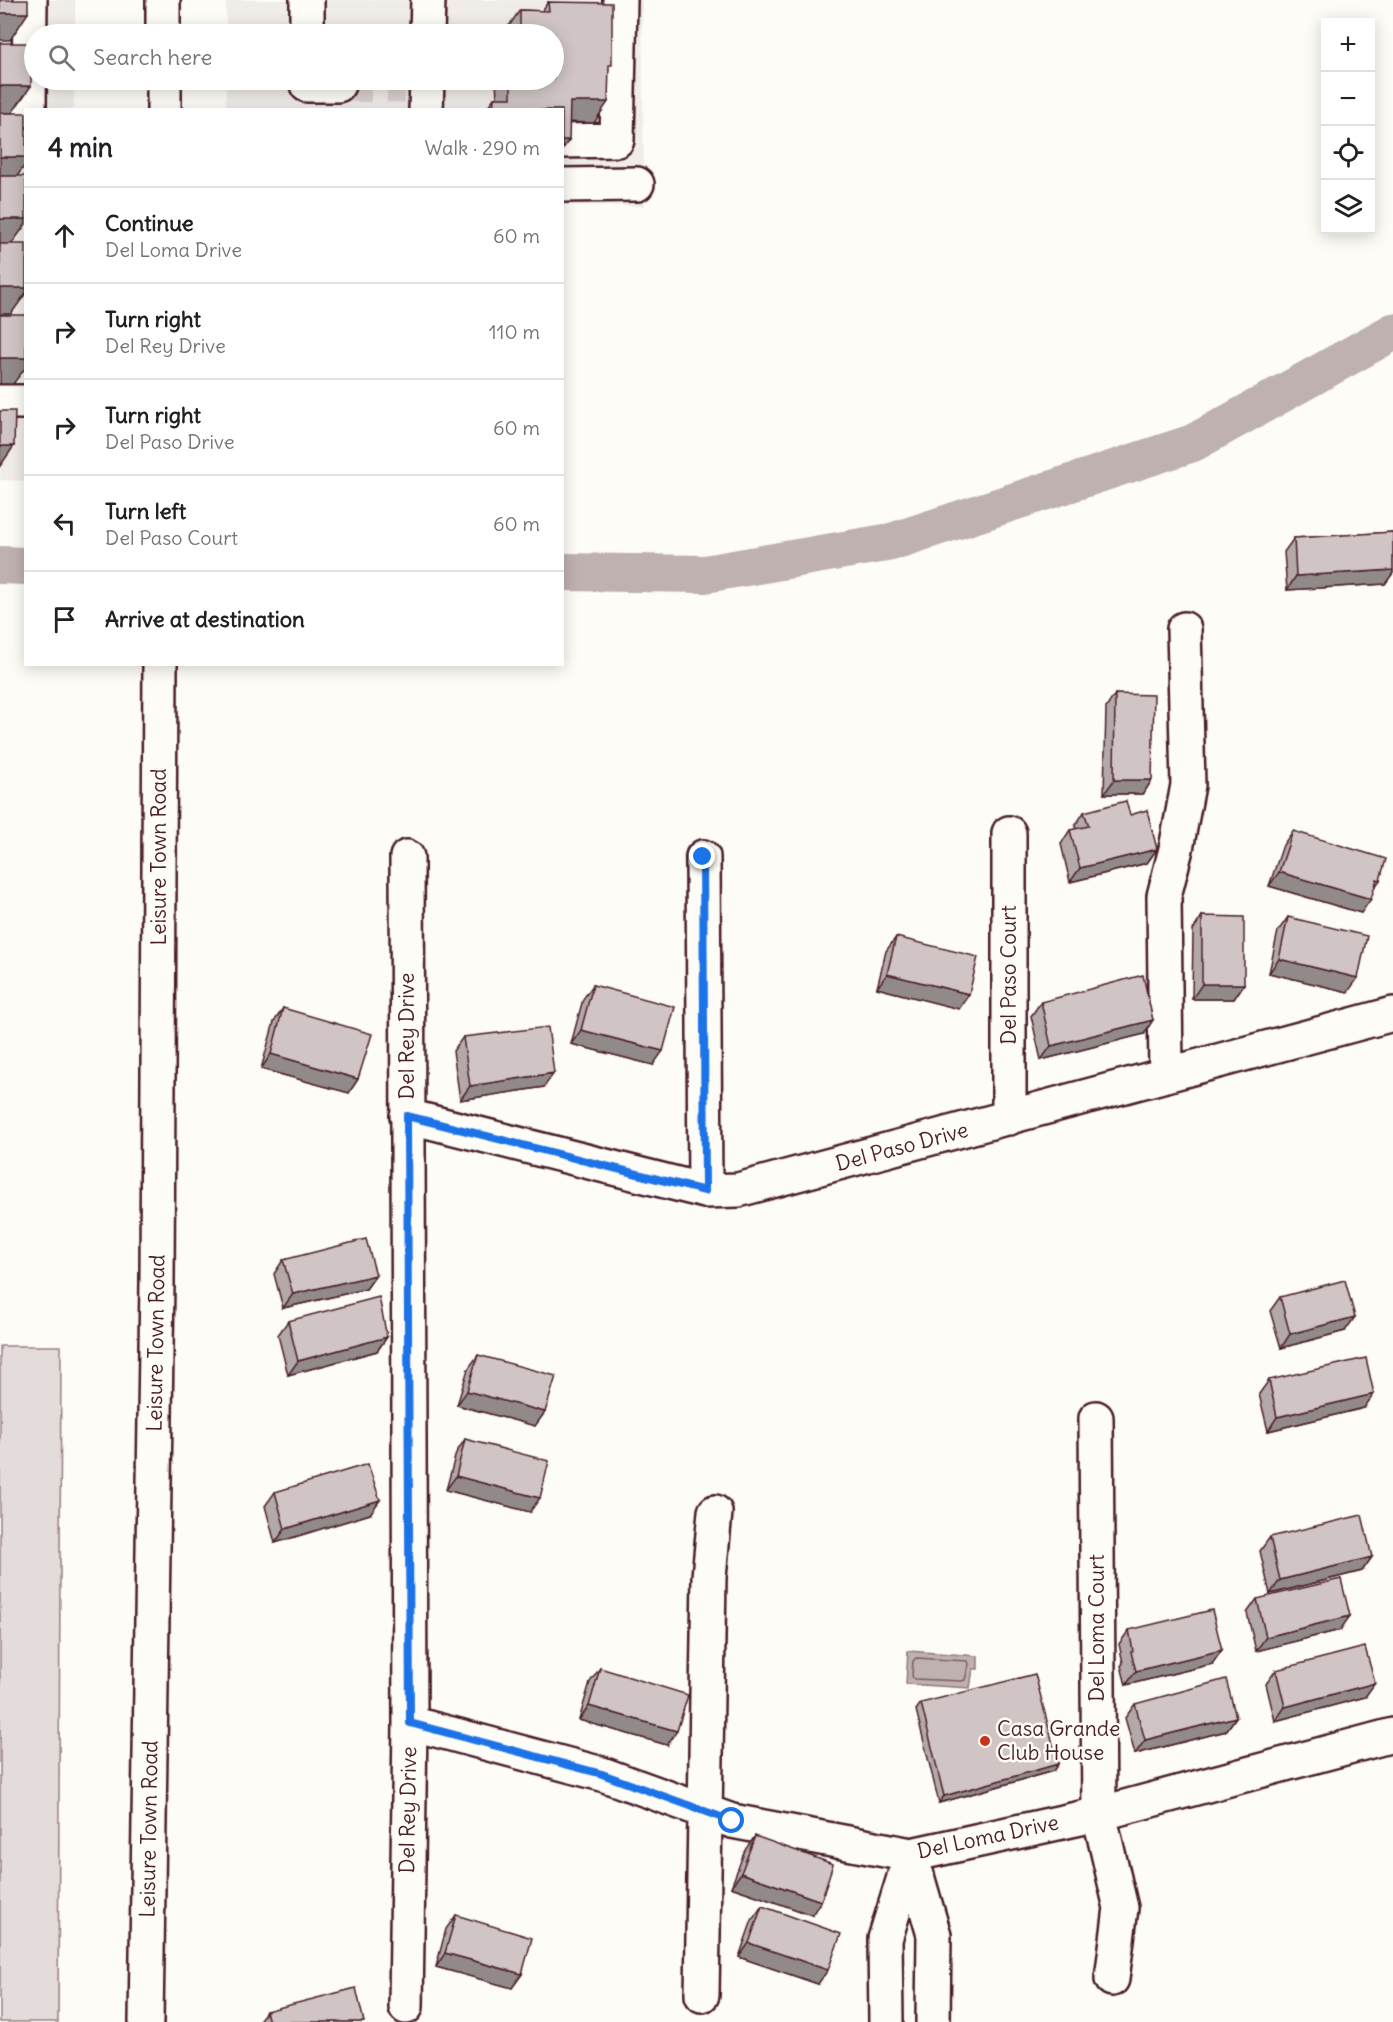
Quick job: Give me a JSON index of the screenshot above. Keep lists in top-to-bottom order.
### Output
{
  "streets": {
    "street": [
      "Leisure Town Road",
      "Del Paso Court",
      "Del Rey Drive",
      "Del Paso Drive",
      "Del Loma Court",
      "Del Loma Drive"
    ]
  },
  "crossings": [
    ["Del Paso Court", "Del Paso Drive"],
    ["Del Rey Drive", "Del Paso Drive"],
    ["Del Rey Drive", "Del Loma Drive"],
    ["Del Loma Court", "Del Loma Drive"]
  ],
  "places": ["Casa Grande Club House"],
  "page": {
    "map_buttons": ["+", "−"],
    "search": "Search here",
    "heading": ["4 min", "Walk · 290 m"],
    "list": [
      ["Continue", "Del Loma Drive", "60 m"],
      ["Turn right", "Del Rey Drive", "110 m"],
      ["Turn right", "Del Paso Drive", "60 m"],
      ["Turn left", "Del Paso Court", "60 m"],
      "Arrive at destination"
    ]
  }
}
